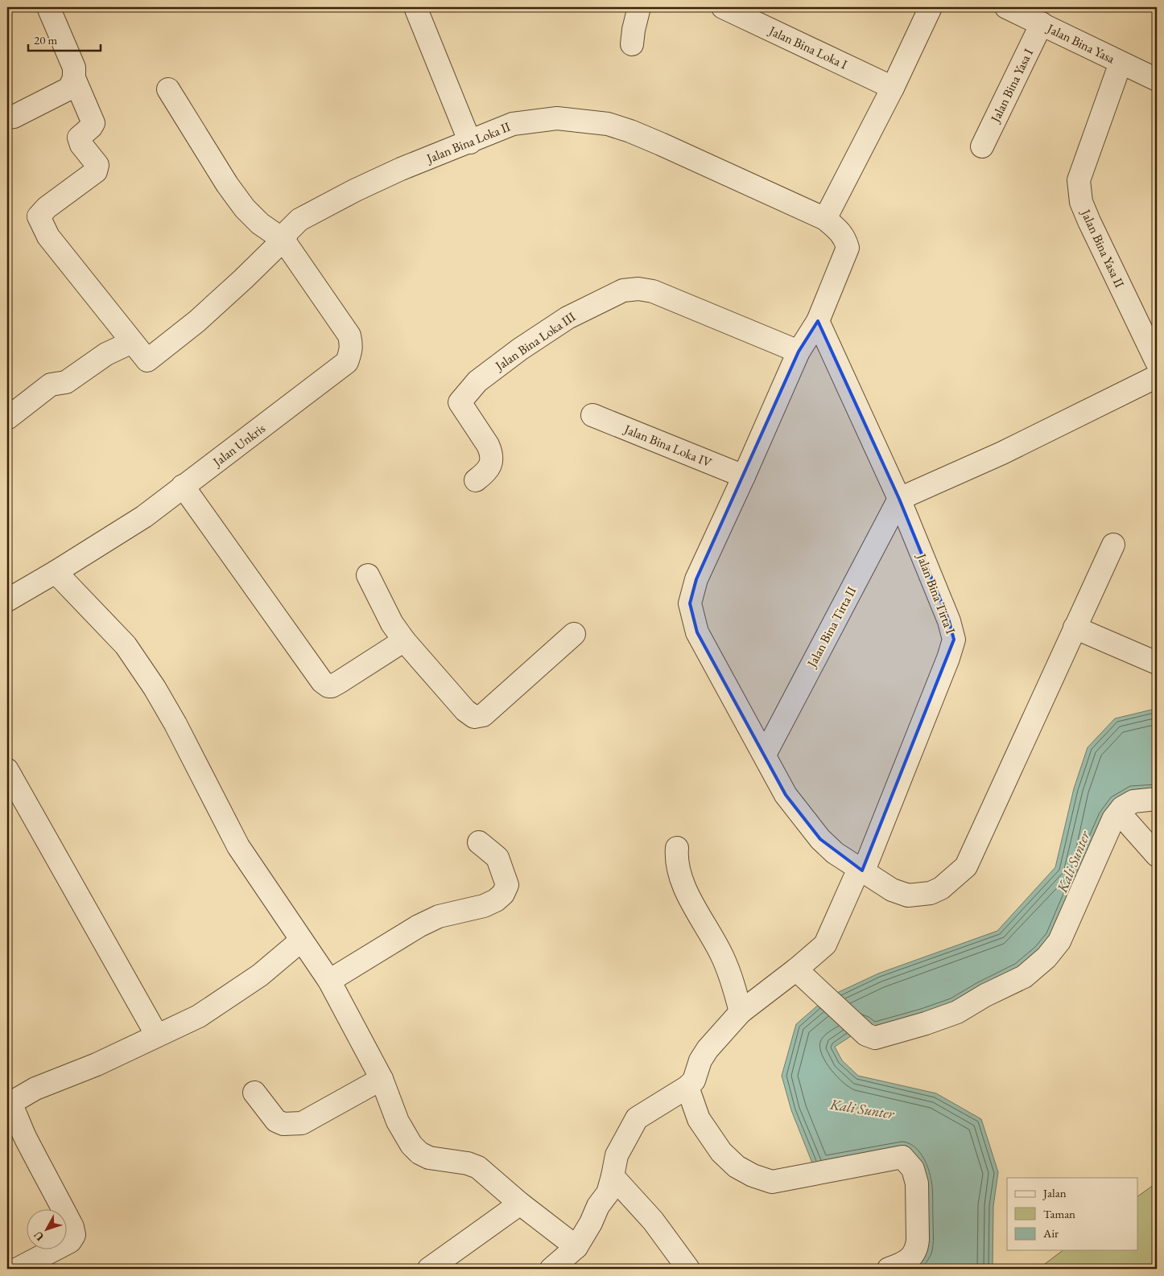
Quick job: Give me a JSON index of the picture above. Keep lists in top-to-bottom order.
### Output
{
  "streets": {
    "street": [
      "Jalan Bina Yasa",
      "Jalan Bina Loka I",
      "Jalan Bina Yasa I",
      "Jalan Bina Loka II",
      "Jalan Bina Yasa II",
      "Jalan Bina Loka III",
      "Jalan Unkris",
      "Jalan Bina Loka IV",
      "Jalan Bina Tirta I",
      "Jalan Bina Tirta II"
    ]
  },
  "crossings": [
    ["Jalan Bina Yasa", "Jalan Bina Yasa I"],
    ["Jalan Bina Yasa", "Jalan Bina Yasa II"],
    ["Jalan Bina Loka II", "Jalan Bina Loka III"],
    ["Jalan Bina Loka II", "Jalan Unkris"],
    ["Jalan Bina Loka II", "Jalan Bina Loka IV"],
    ["Jalan Bina Loka II", "Jalan Bina Tirta I"],
    ["Jalan Bina Loka II", "Jalan Bina Tirta II"],
    ["Jalan Bina Tirta I", "Jalan Bina Tirta II"]
  ],
  "water": ["Kali Sunter"],
  "legend": ["Jalan", "Taman", "Air"],
  "scale_bar": "20 m",
  "north": "bottom left"
}
